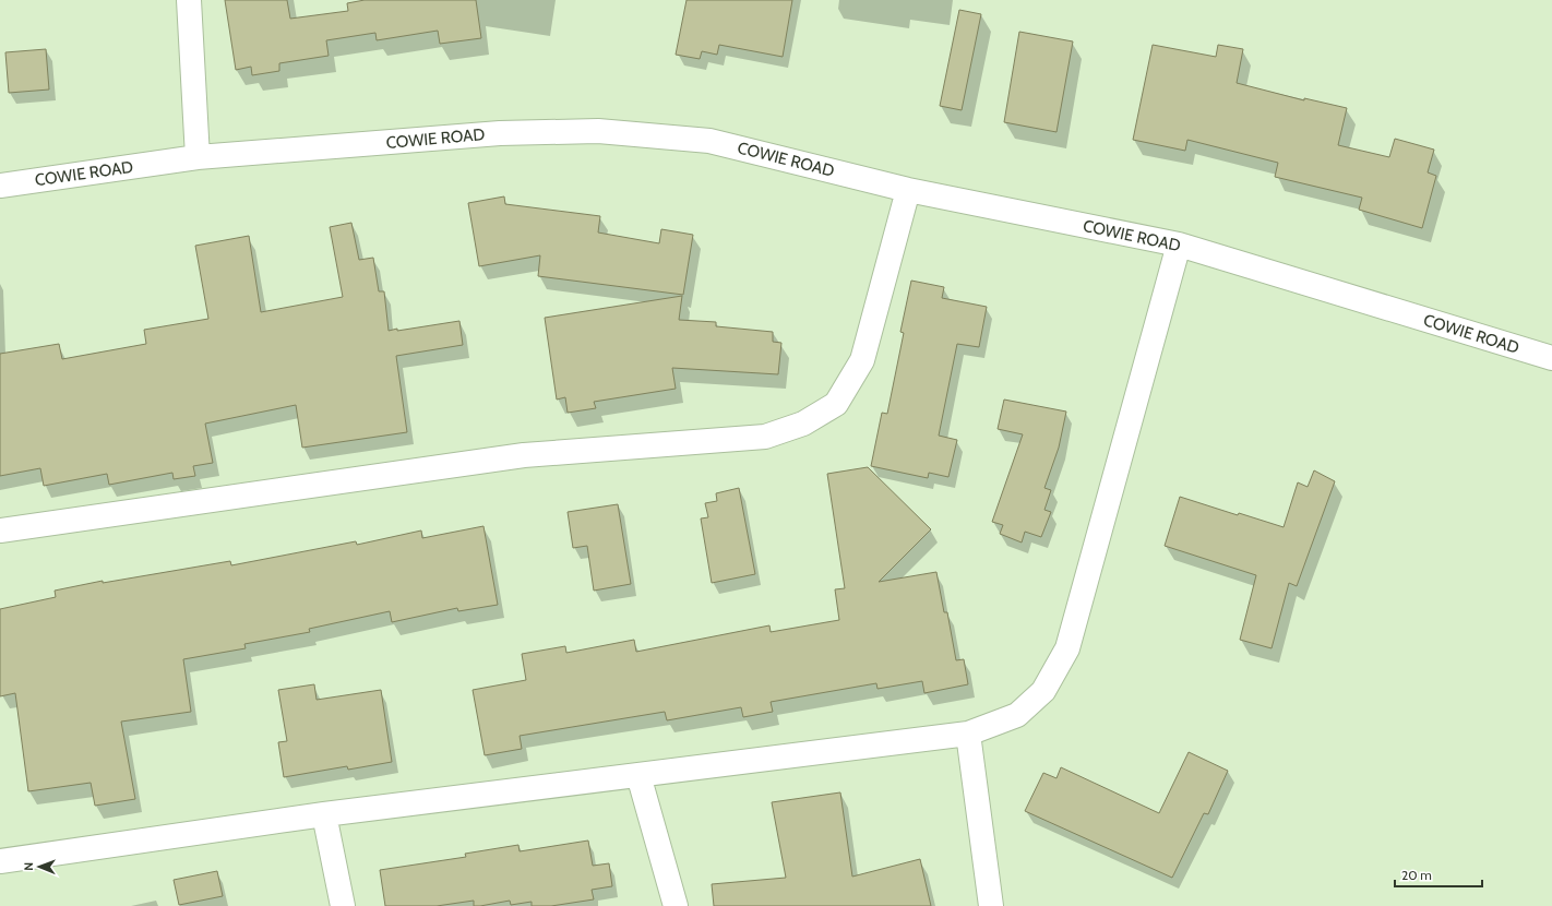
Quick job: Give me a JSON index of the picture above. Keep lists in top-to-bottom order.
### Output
{
  "streets": {
    "street": ["COWIE ROAD"]
  },
  "scale_bar": "20 m",
  "north": "left"
}
